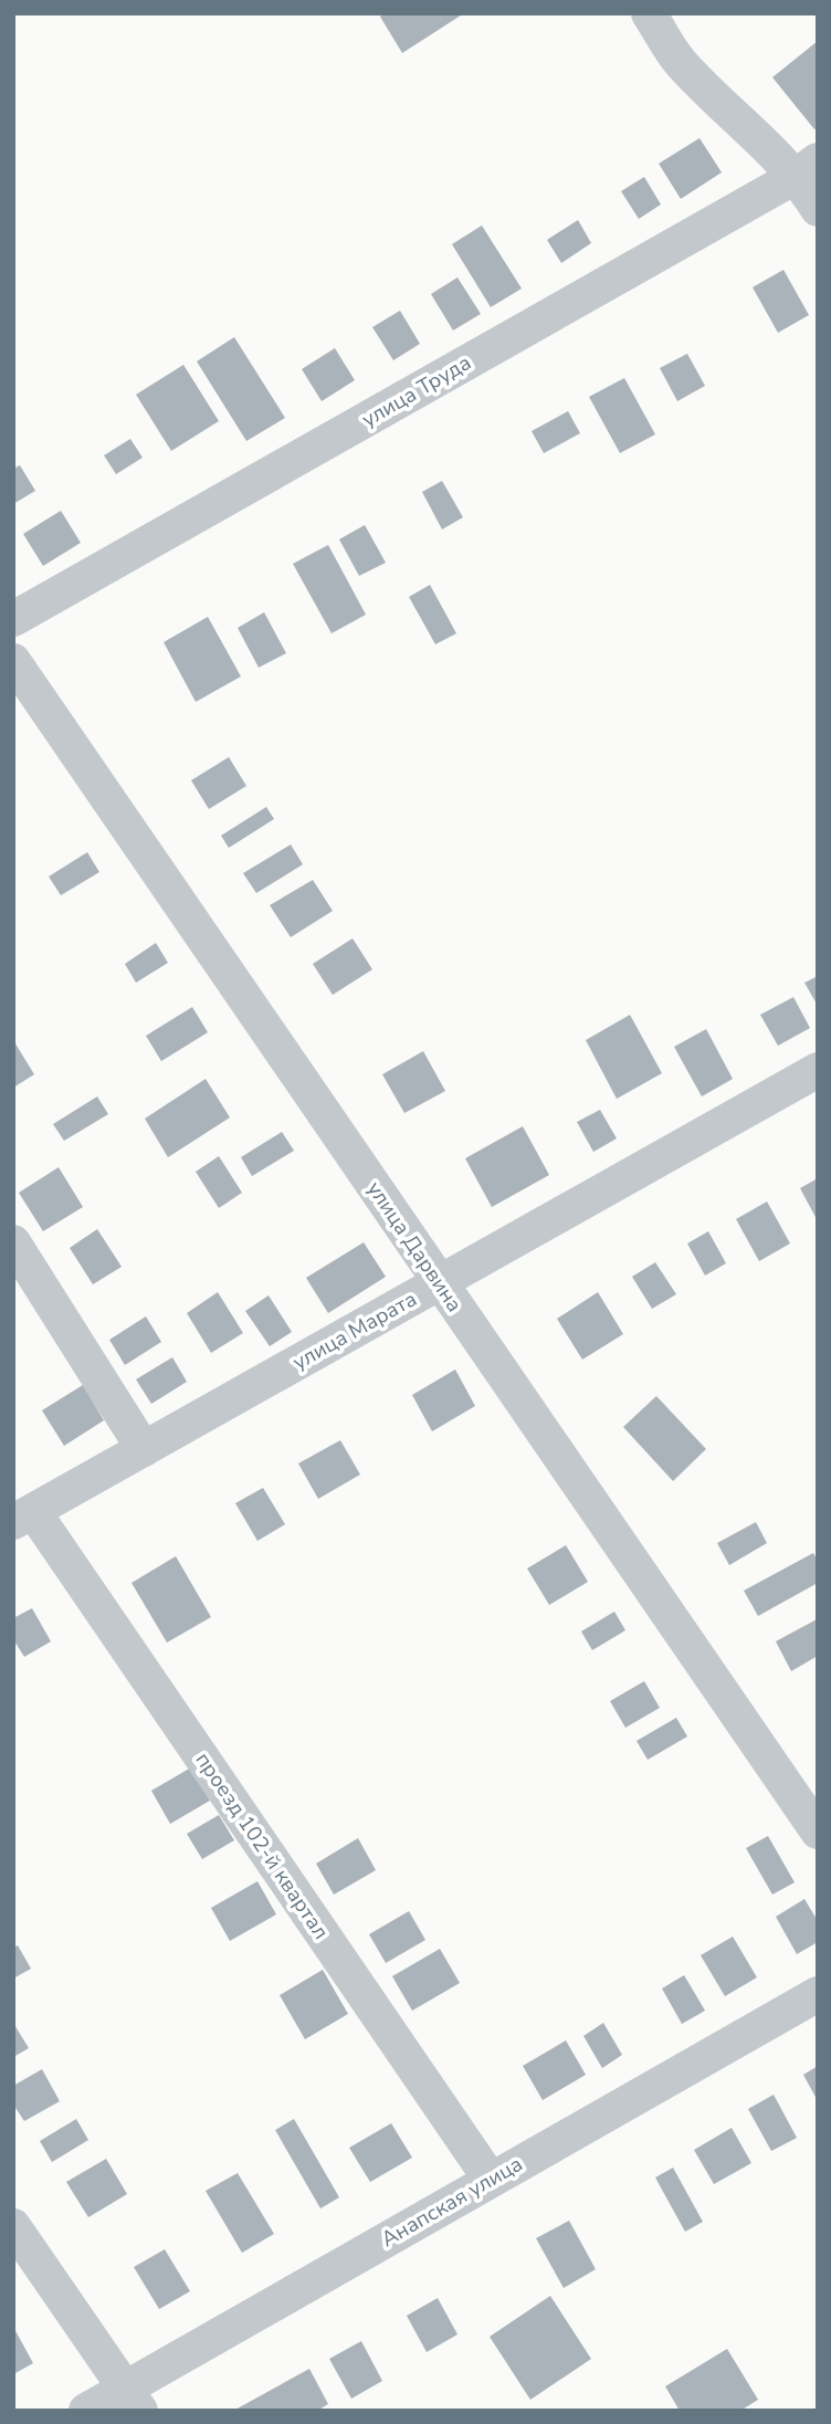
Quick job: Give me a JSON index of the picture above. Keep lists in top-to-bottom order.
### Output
{
  "streets": {
    "street": [
      "улица Труда",
      "улица Дарвина",
      "улица Марата",
      "проезд 102-й квартал",
      "Анапская улица"
    ]
  },
  "crossings": [
    ["улица Дарвина", "улица Марата"],
    ["улица Марата", "проезд 102-й квартал"],
    ["проезд 102-й квартал", "Анапская улица"]
  ]
}
